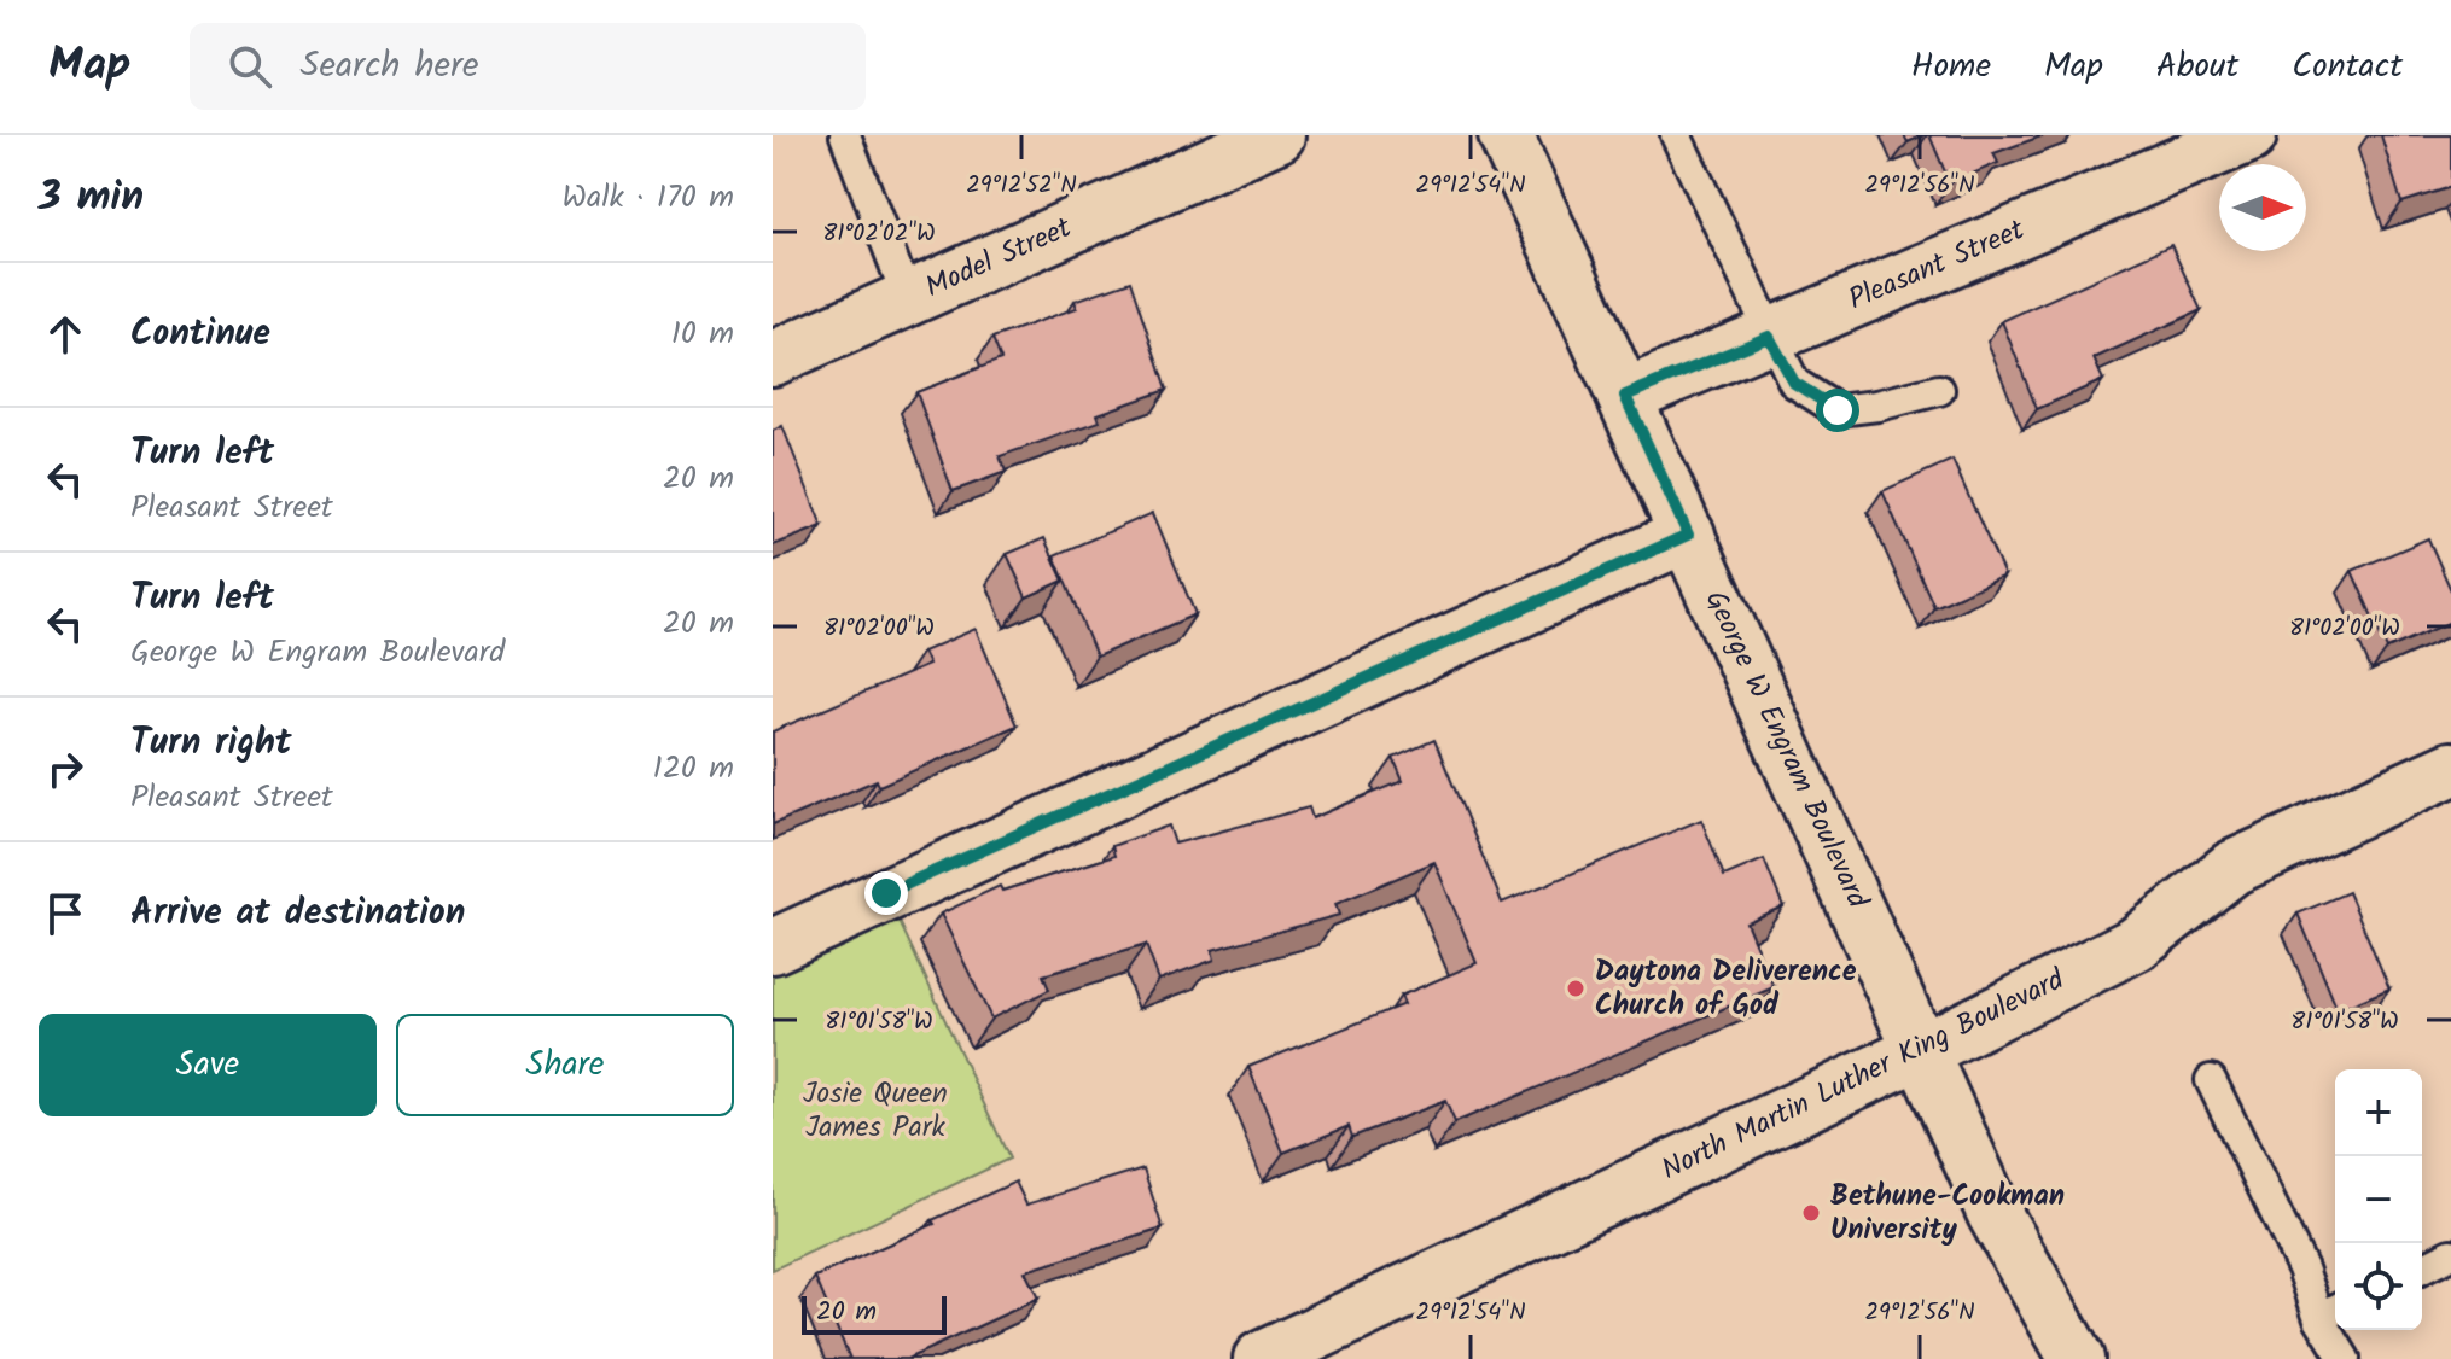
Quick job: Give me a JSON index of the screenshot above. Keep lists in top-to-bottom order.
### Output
{
  "streets": {
    "street": [
      "Model Street",
      "Pleasant Street",
      "George W Engram Boulevard",
      "North Martin Luther King Boulevard"
    ]
  },
  "crossings": [
    ["Pleasant Street", "George W Engram Boulevard"],
    ["George W Engram Boulevard", "North Martin Luther King Boulevard"]
  ],
  "parks": ["Josie Queen James Park"],
  "places": ["Daytona Deliverence Church of God", "Bethune-Cookman University"],
  "scale_bar": "20 m",
  "north": "right",
  "page": {
    "header": "Map",
    "search": "Search here",
    "nav": [
      "Home",
      "Map",
      "About",
      "Contact"
    ],
    "heading": ["3 min", "Walk · 170 m"],
    "list": [
      ["Continue", "10 m"],
      ["Turn left", "Pleasant Street", "20 m"],
      ["Turn left", "George W Engram Boulevard", "20 m"],
      ["Turn right", "Pleasant Street", "120 m"],
      "Arrive at destination"
    ],
    "buttons": ["Save", "Share"],
    "map_buttons": ["+", "−"],
    "scale": "20 m"
  },
  "coordinates": [
    "29°12'52\"N",
    "29°12'54\"N",
    "29°12'56\"N",
    "81°02'02\"W",
    "81°02'00\"W",
    "81°01'58\"W"
  ]
}
